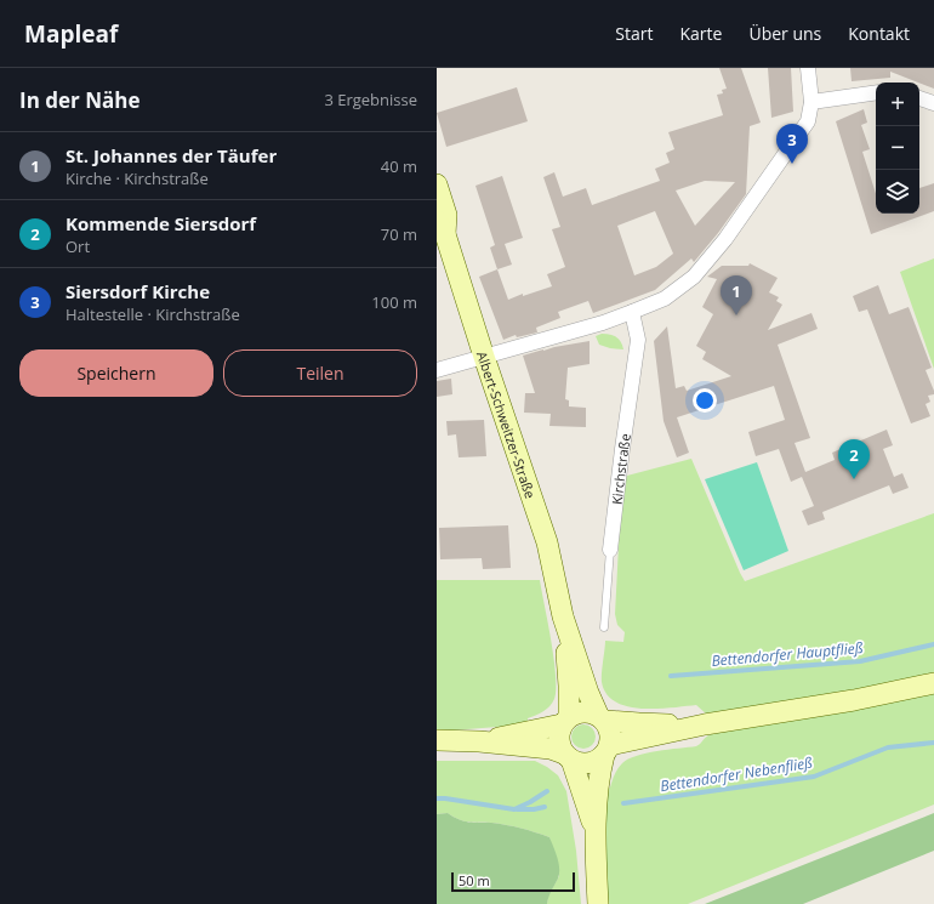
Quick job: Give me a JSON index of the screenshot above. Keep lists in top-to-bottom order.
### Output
{
  "streets": {
    "main road": ["Albert-Schweitzer-Straße"],
    "street": ["Kirchstraße"]
  },
  "water": ["Bettendorfer Hauptfließ", "Bettendorfer Nebenfließ"],
  "scale_bar": "50 m",
  "page": {
    "header": "Mapleaf",
    "nav": [
      "Start",
      "Karte",
      "Über uns",
      "Kontakt"
    ],
    "heading": ["In der Nähe", "3 Ergebnisse"],
    "map_buttons": ["+", "−"],
    "pins": ["3", "1", "2"],
    "list": [
      {
        "mark": "1",
        "name": "St. Johannes der Täufer",
        "note": "Kirche · Kirchstraße",
        "value": "40 m"
      },
      {
        "mark": "2",
        "name": "Kommende Siersdorf",
        "note": "Ort",
        "value": "70 m"
      },
      {
        "mark": "3",
        "name": "Siersdorf Kirche",
        "note": "Haltestelle · Kirchstraße",
        "value": "100 m"
      }
    ],
    "buttons": ["Speichern", "Teilen"],
    "scale": "50 m"
  }
}
